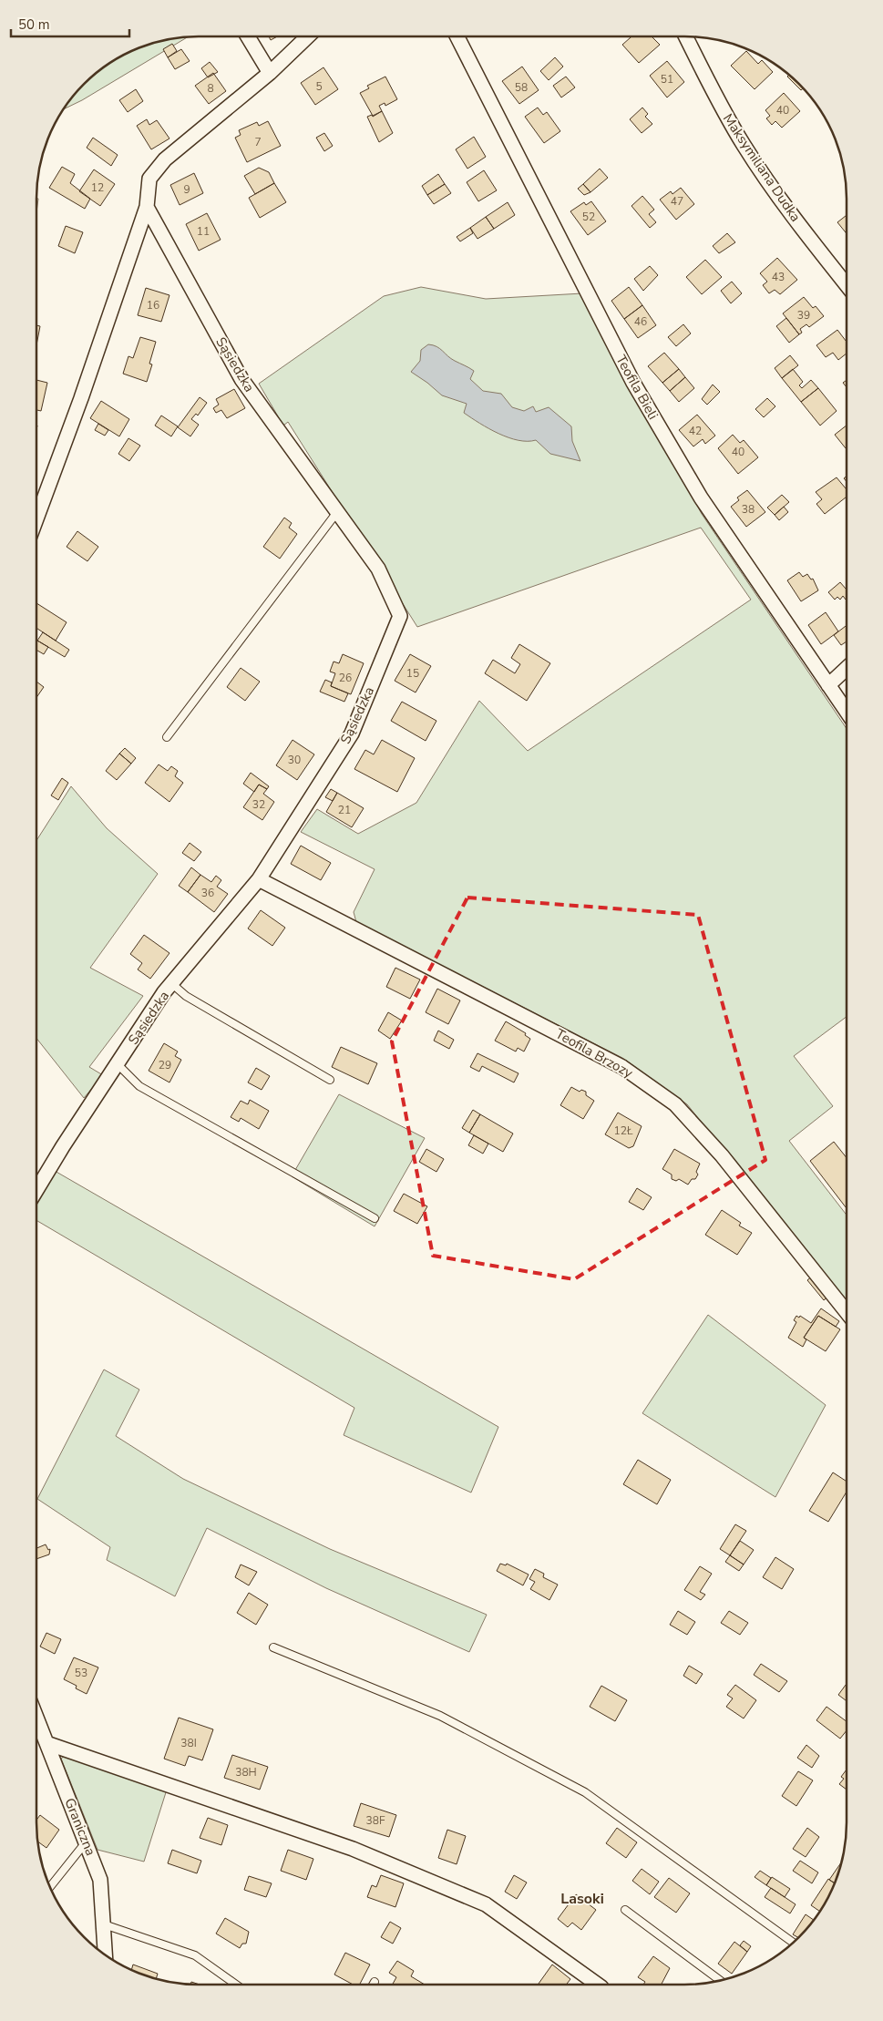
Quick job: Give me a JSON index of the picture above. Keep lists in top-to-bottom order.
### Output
{
  "streets": {
    "street": [
      "Maksymiliana Dudka",
      "Sąsiedzka",
      "Teofila Bieli",
      "Teofila Brzozy",
      "Graniczna"
    ]
  },
  "crossings": [
    ["Sąsiedzka", "Teofila Brzozy"]
  ],
  "districts": ["Lasoki"],
  "house_numbers": [
    "51",
    "5",
    "58",
    "8",
    "40",
    "7",
    "12",
    "9",
    "47",
    "52",
    "11",
    "43",
    "16",
    "39",
    "46",
    "42",
    "40",
    "38",
    "15",
    "26",
    "30",
    "32",
    "21",
    "36",
    "29",
    "12Ł",
    "53",
    "38I",
    "38H",
    "38F"
  ],
  "scale_bar": "50 m"
}
